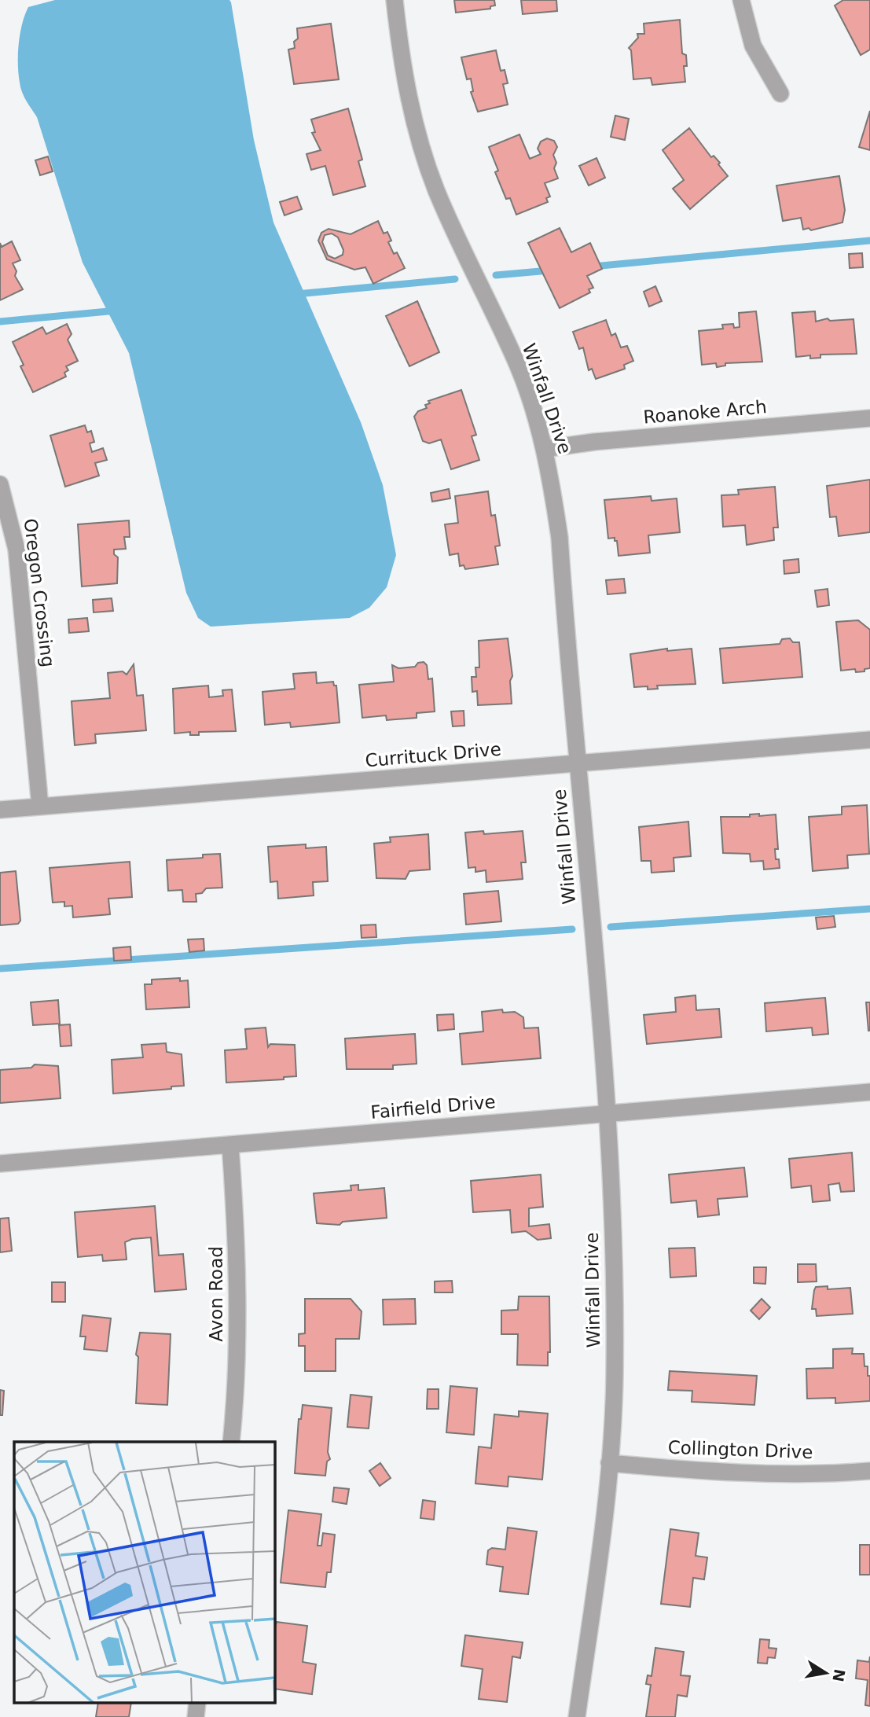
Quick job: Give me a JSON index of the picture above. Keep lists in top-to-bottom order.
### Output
{
  "streets": {
    "street": [
      "Winfall Drive",
      "Roanoke Arch",
      "Oregon Crossing",
      "Currituck Drive",
      "Fairfield Drive",
      "Avon Road",
      "Collington Drive"
    ]
  },
  "crossings": [
    ["Winfall Drive", "Roanoke Arch"],
    ["Winfall Drive", "Currituck Drive"],
    ["Winfall Drive", "Fairfield Drive"],
    ["Winfall Drive", "Collington Drive"],
    ["Oregon Crossing", "Currituck Drive"],
    ["Fairfield Drive", "Avon Road"]
  ],
  "north": "right"
}
